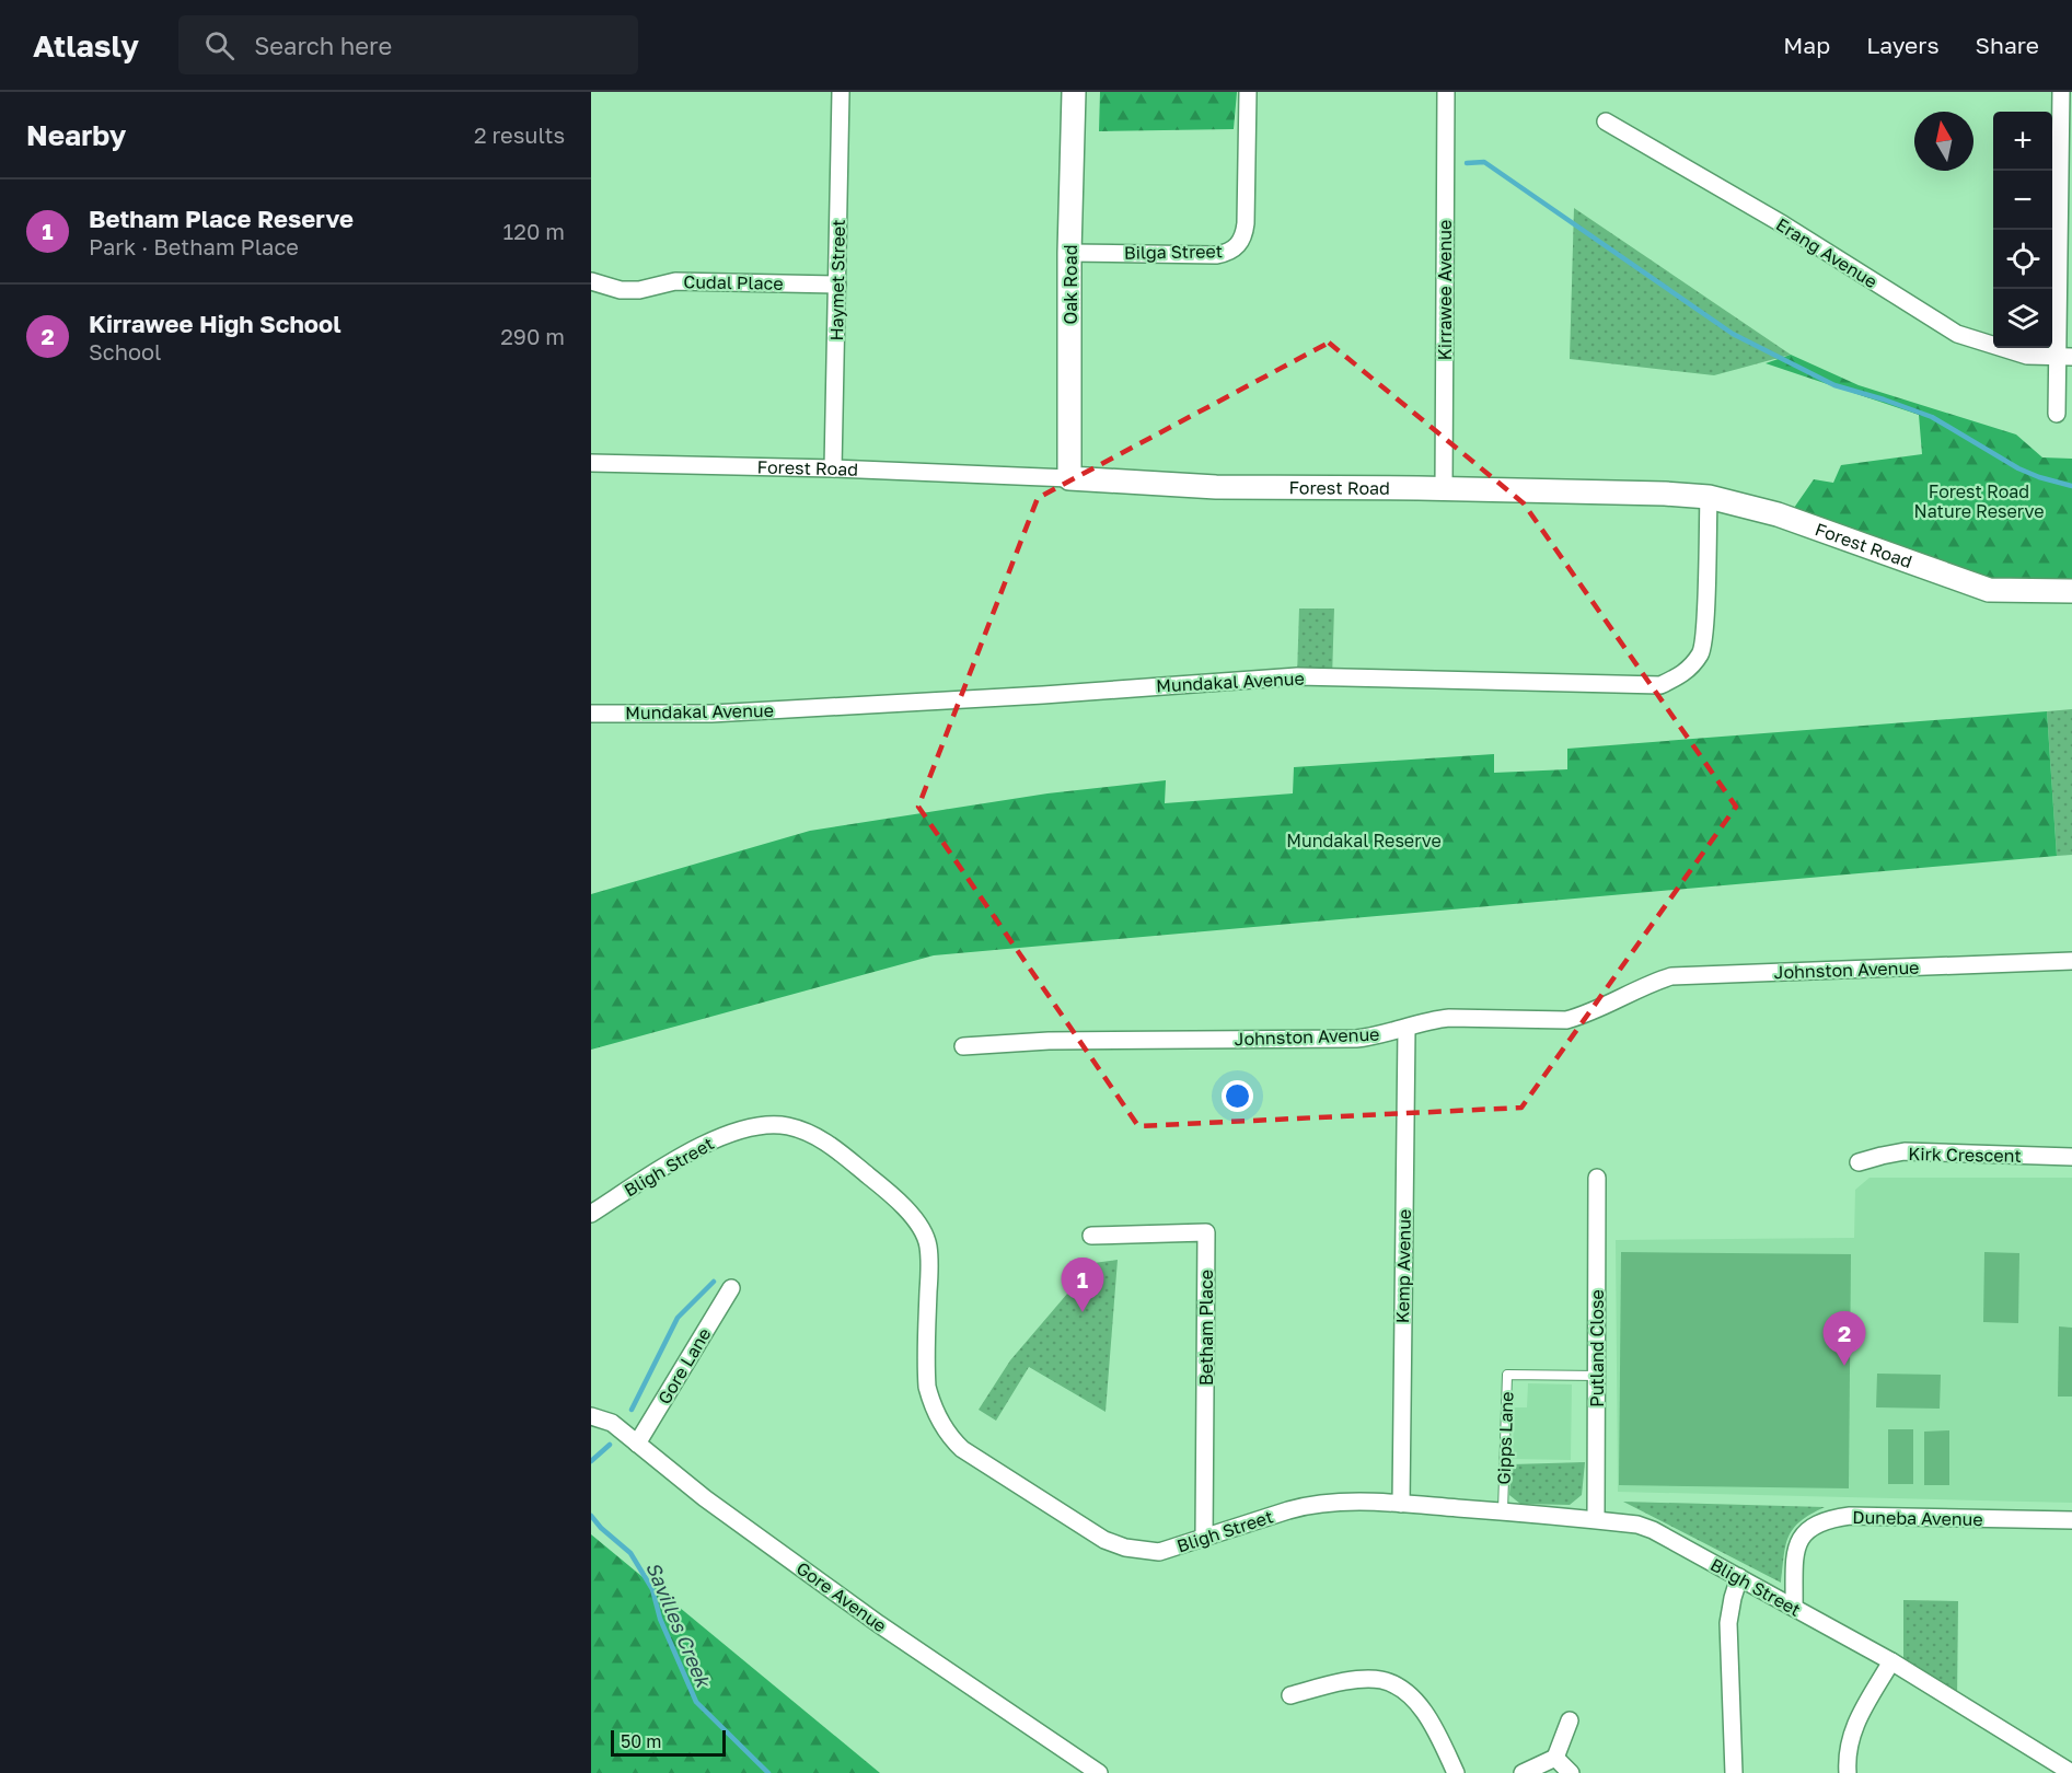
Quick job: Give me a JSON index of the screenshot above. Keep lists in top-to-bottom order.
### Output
{
  "streets": {
    "street": [
      "Bilga Street",
      "Erang Avenue",
      "Haymet Street",
      "Cudal Place",
      "Oak Road",
      "Kirrawee Avenue",
      "Forest Road",
      "Mundakal Avenue",
      "Johnston Avenue",
      "Kirk Crescent",
      "Bligh Street",
      "Kemp Avenue",
      "Betham Place",
      "Putland Close",
      "Gore Lane",
      "Duneba Avenue",
      "Gore Avenue"
    ],
    "lane": ["Gipps Lane"]
  },
  "crossings": [
    ["Bilga Street", "Oak Road"],
    ["Haymet Street", "Cudal Place"],
    ["Haymet Street", "Forest Road"],
    ["Oak Road", "Forest Road"],
    ["Kirrawee Avenue", "Forest Road"],
    ["Forest Road", "Mundakal Avenue"],
    ["Johnston Avenue", "Kemp Avenue"],
    ["Bligh Street", "Kemp Avenue"],
    ["Bligh Street", "Betham Place"],
    ["Bligh Street", "Putland Close"],
    ["Bligh Street", "Gipps Lane"],
    ["Bligh Street", "Duneba Avenue"],
    ["Putland Close", "Gipps Lane"],
    ["Gore Lane", "Gore Avenue"]
  ],
  "water": ["Savilles Creek"],
  "parks": ["Forest Road Nature Reserve", "Mundakal Reserve"],
  "scale_bar": "50 m",
  "north": "top",
  "page": {
    "header": "Atlasly",
    "search": "Search here",
    "nav": ["Map", "Layers", "Share"],
    "heading": ["Nearby", "2 results"],
    "map_buttons": ["+", "−"],
    "list": [
      {
        "mark": "1",
        "name": "Betham Place Reserve",
        "note": "Park · Betham Place",
        "value": "120 m"
      },
      {
        "mark": "2",
        "name": "Kirrawee High School",
        "note": "School",
        "value": "290 m"
      }
    ],
    "pins": ["1", "2"],
    "scale": "50 m"
  }
}
